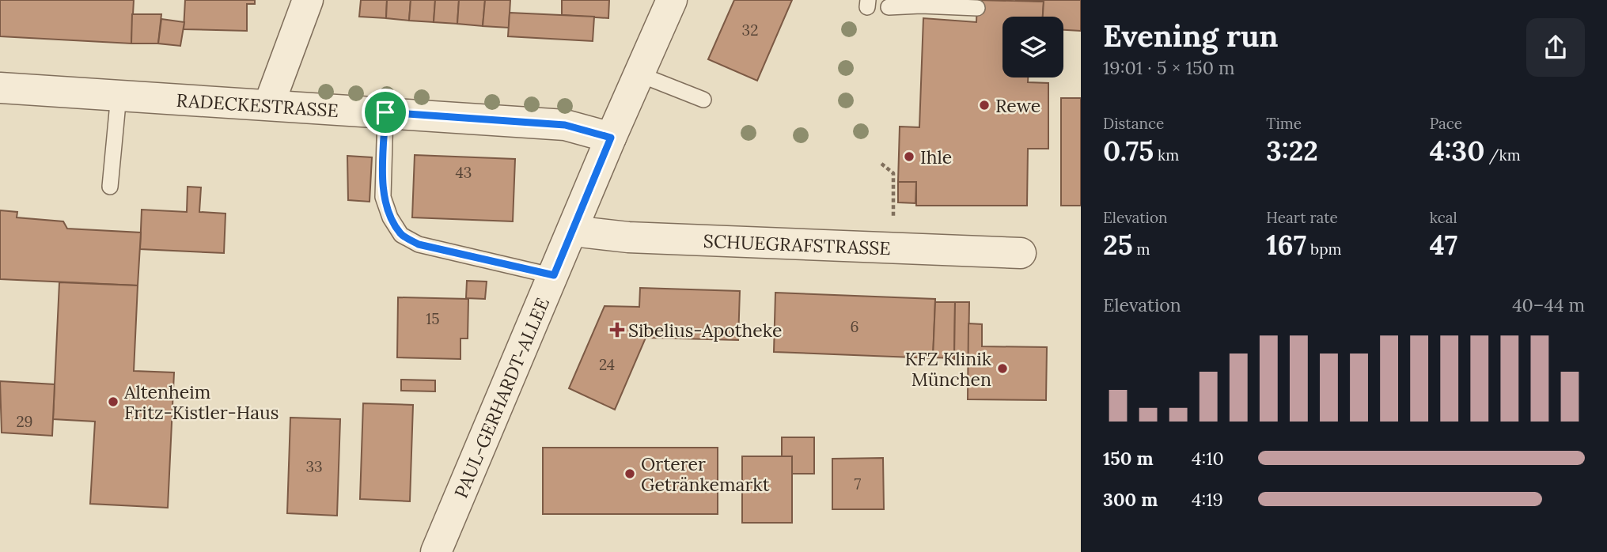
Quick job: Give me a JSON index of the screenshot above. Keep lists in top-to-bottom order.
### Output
{
  "streets": {
    "street": ["RADECKESTRASSE", "SCHUEGRAFSTRASSE", "PAUL-GERHARDT-ALLEE"]
  },
  "crossings": [
    ["RADECKESTRASSE", "PAUL-GERHARDT-ALLEE"],
    ["SCHUEGRAFSTRASSE", "PAUL-GERHARDT-ALLEE"]
  ],
  "places": {
    "other": [
      "Rewe",
      "Ihle",
      "KFZ Klinik München",
      "Altenheim Fritz-Kistler-Haus",
      "Orterer Getränkemarkt"
    ],
    "health": ["Sibelius-Apotheke"]
  },
  "house_numbers": [
    "32",
    "43",
    "15",
    "6",
    "24",
    "29",
    "33",
    "7"
  ],
  "page": {
    "heading": ["Evening run", "19:01 · 5 × 150 m"],
    "stats": [
      ["Distance", "0.75 km"],
      ["Time", "3:22"],
      ["Pace", "4:30 /km"],
      ["Elevation", "25 m"],
      ["Heart rate", "167 bpm"],
      ["kcal", "47"]
    ],
    "chart": ["Elevation", "40–44 m"],
    "list": [
      {
        "name": "150 m",
        "note": "4:10"
      },
      {
        "name": "300 m",
        "note": "4:19"
      }
    ]
  }
}
